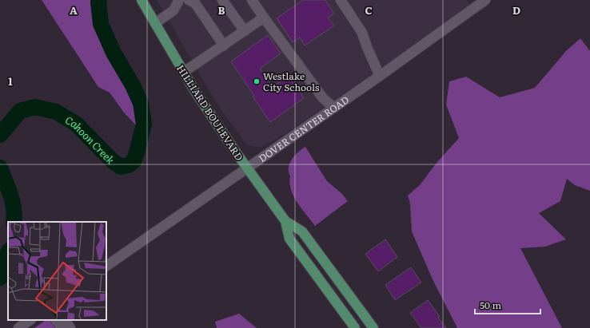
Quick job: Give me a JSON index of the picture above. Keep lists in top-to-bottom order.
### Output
{
  "streets": {
    "main road": ["HILLIARD BOULEVARD"],
    "street": ["DOVER CENTER ROAD"]
  },
  "crossings": [
    ["HILLIARD BOULEVARD", "DOVER CENTER ROAD"]
  ],
  "water": ["Cahoon Creek"],
  "places": ["Westlake City Schools"],
  "scale_bar": "50 m",
  "grid": {
    "columns": [
      "A",
      "B",
      "C",
      "D"
    ],
    "rows": ["1"]
  }
}
